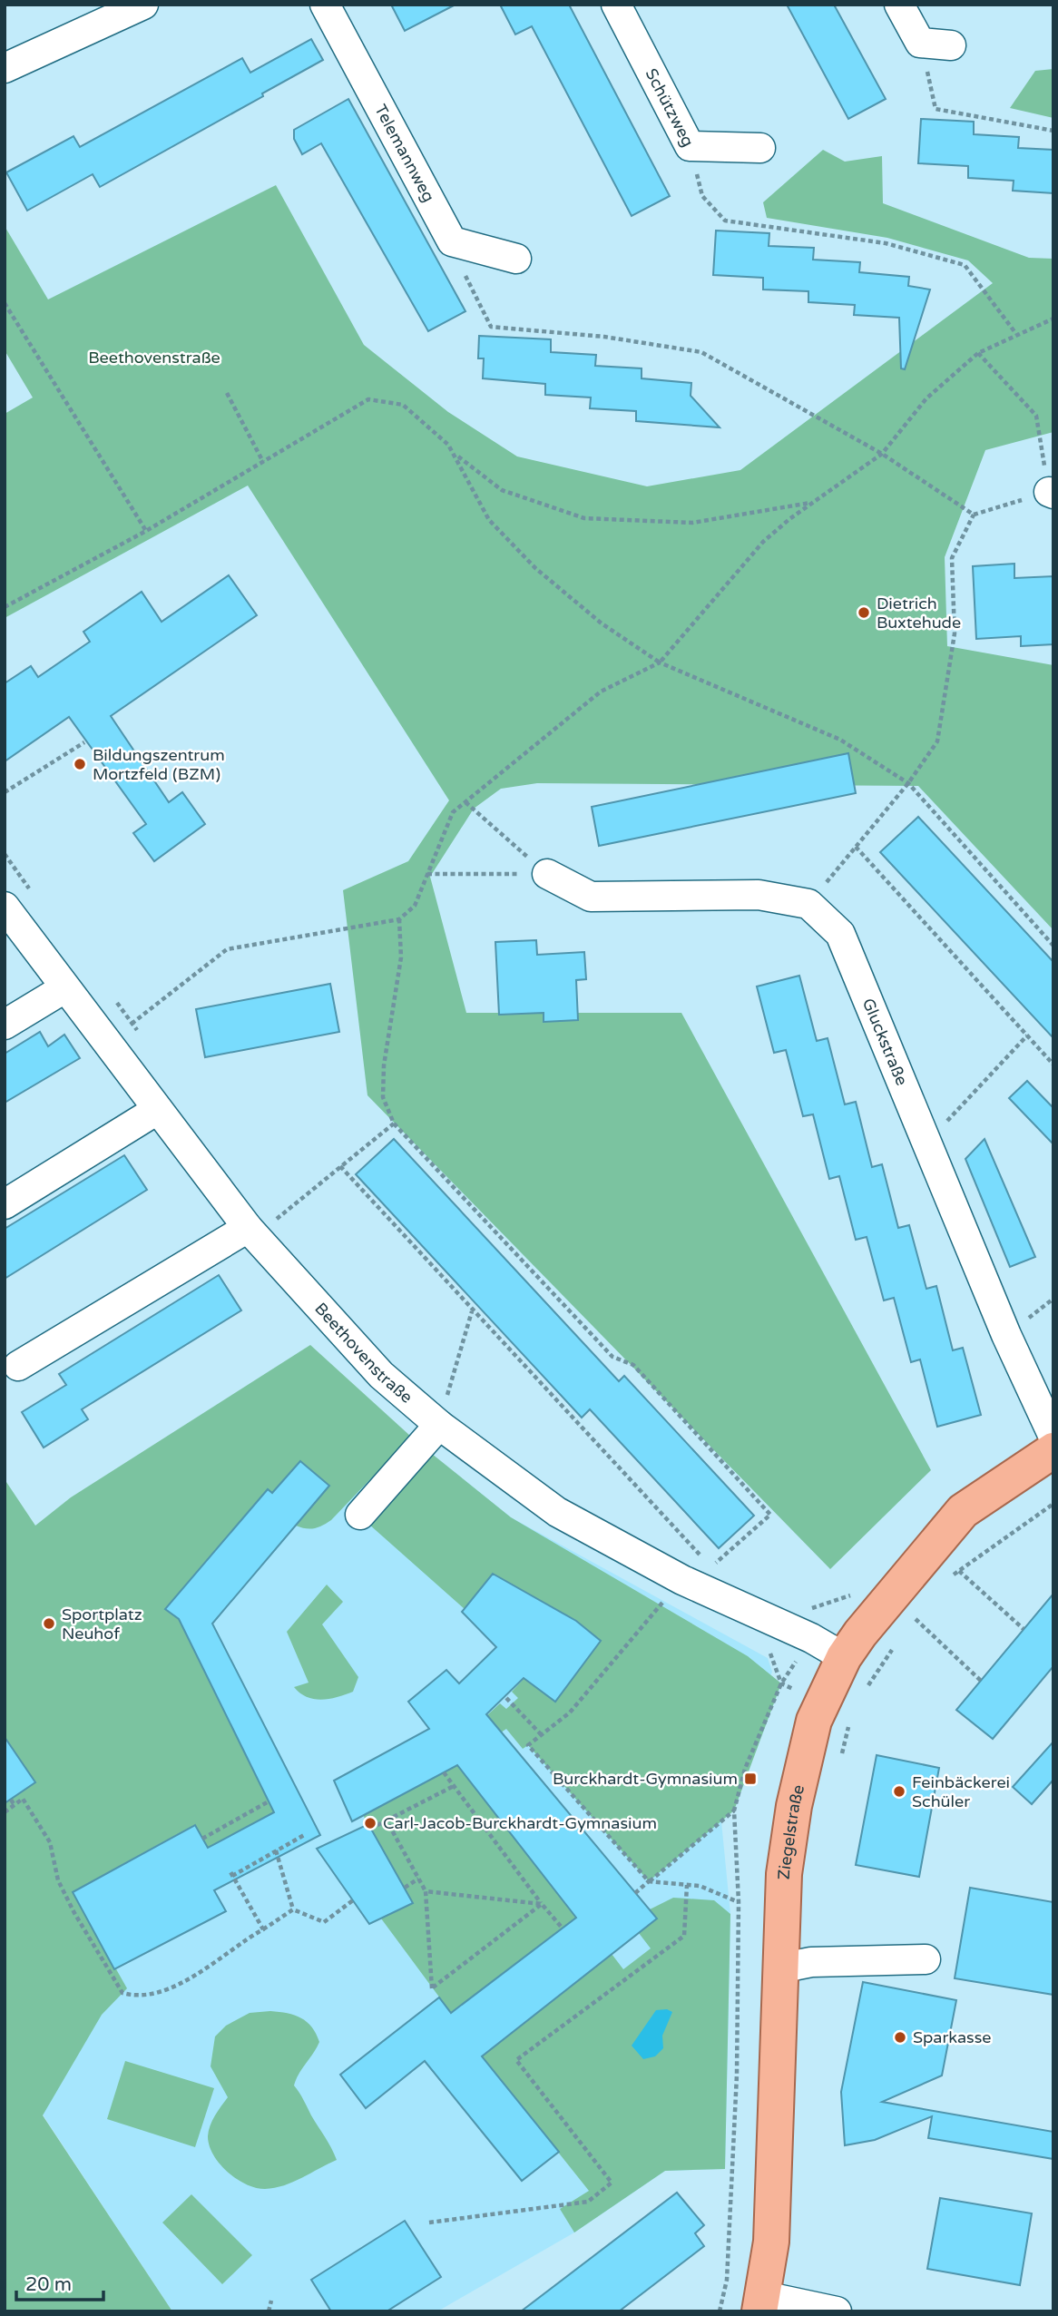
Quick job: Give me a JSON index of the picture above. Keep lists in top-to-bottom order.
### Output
{
  "streets": {
    "main road": ["Ziegelstraße"],
    "street": [
      "Schützweg",
      "Telemannweg",
      "Gluckstraße",
      "Beethovenstraße"
    ]
  },
  "crossings": [
    ["Beethovenstraße", "Ziegelstraße"]
  ],
  "parks": ["Beethovenstraße"],
  "places": {
    "other": [
      "Dietrich Buxtehude",
      "Bildungszentrum Mortzfeld (BZM)",
      "Sportplatz Neuhof",
      "Feinbäckerei Schüler",
      "Carl-Jacob-Burckhardt-Gymnasium",
      "Sparkasse"
    ],
    "transit": ["Burckhardt-Gymnasium"]
  },
  "scale_bar": "20 m"
}
